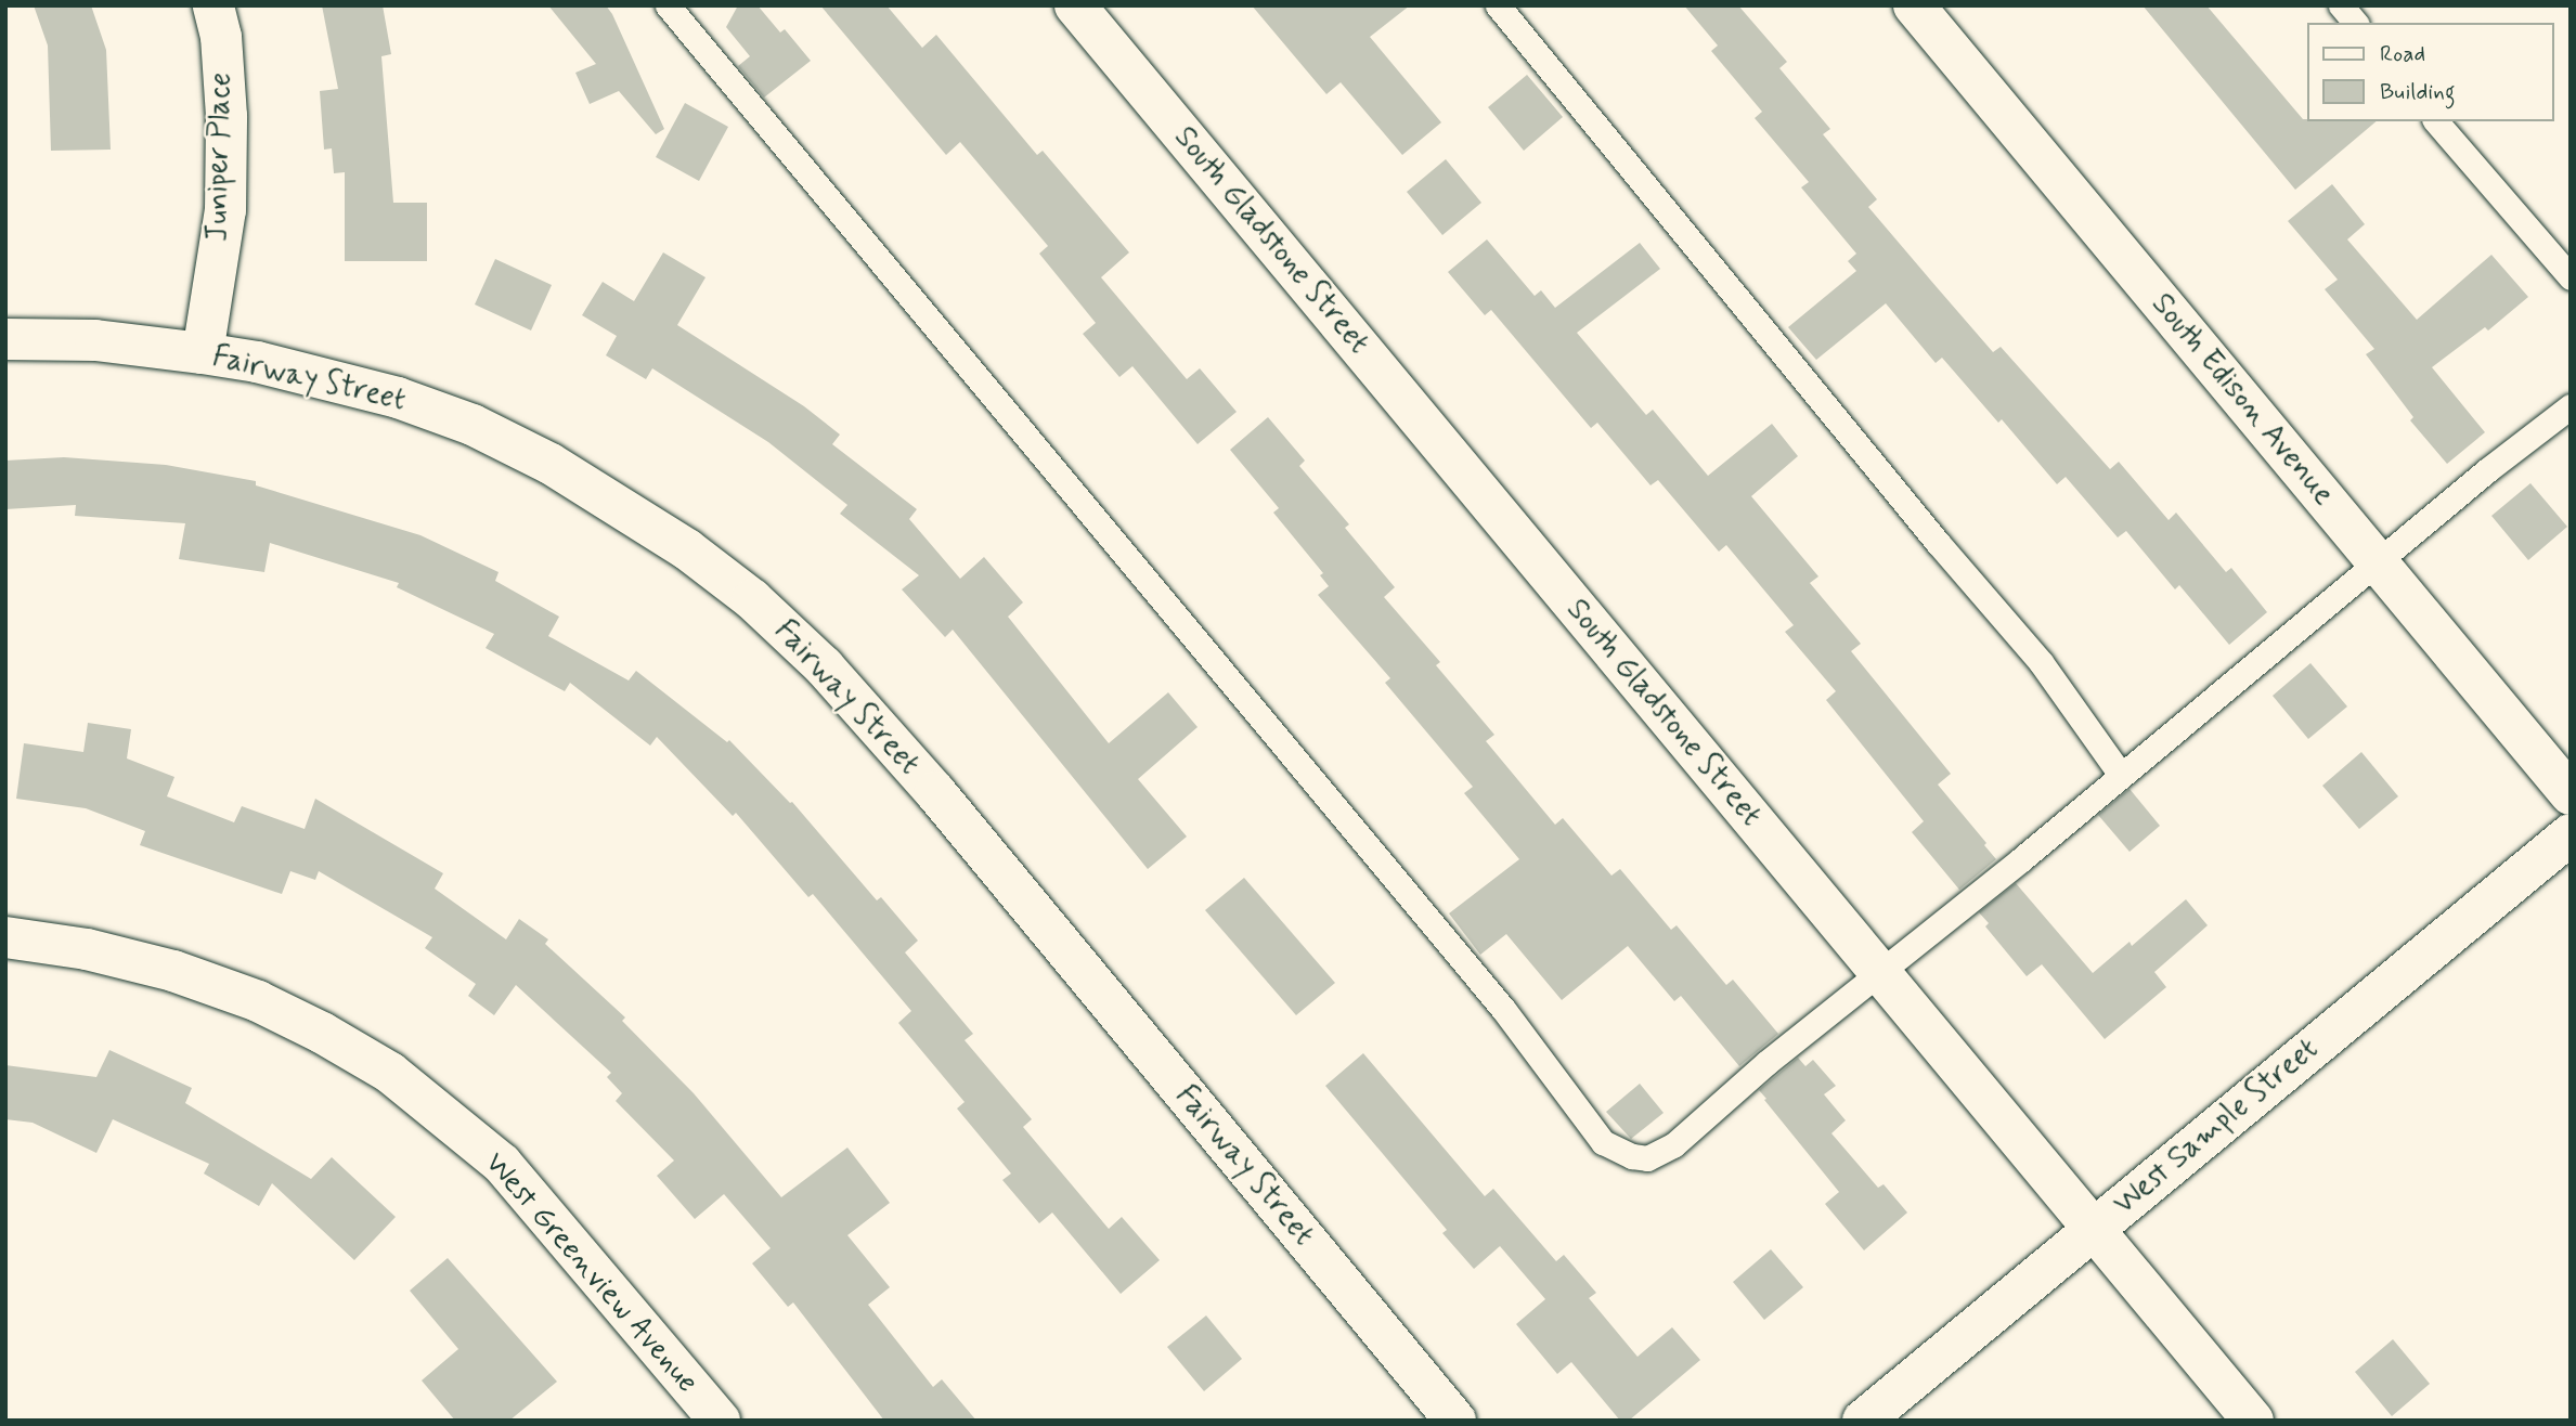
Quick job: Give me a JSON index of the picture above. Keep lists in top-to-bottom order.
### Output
{
  "streets": {
    "street": [
      "Juniper Place",
      "South Gladstone Street",
      "Fairway Street",
      "South Edison Avenue",
      "West Sample Street",
      "West Greenview Avenue"
    ]
  },
  "crossings": [
    ["Juniper Place", "Fairway Street"],
    ["South Gladstone Street", "West Sample Street"]
  ],
  "legend": ["Road", "Building"]
}
